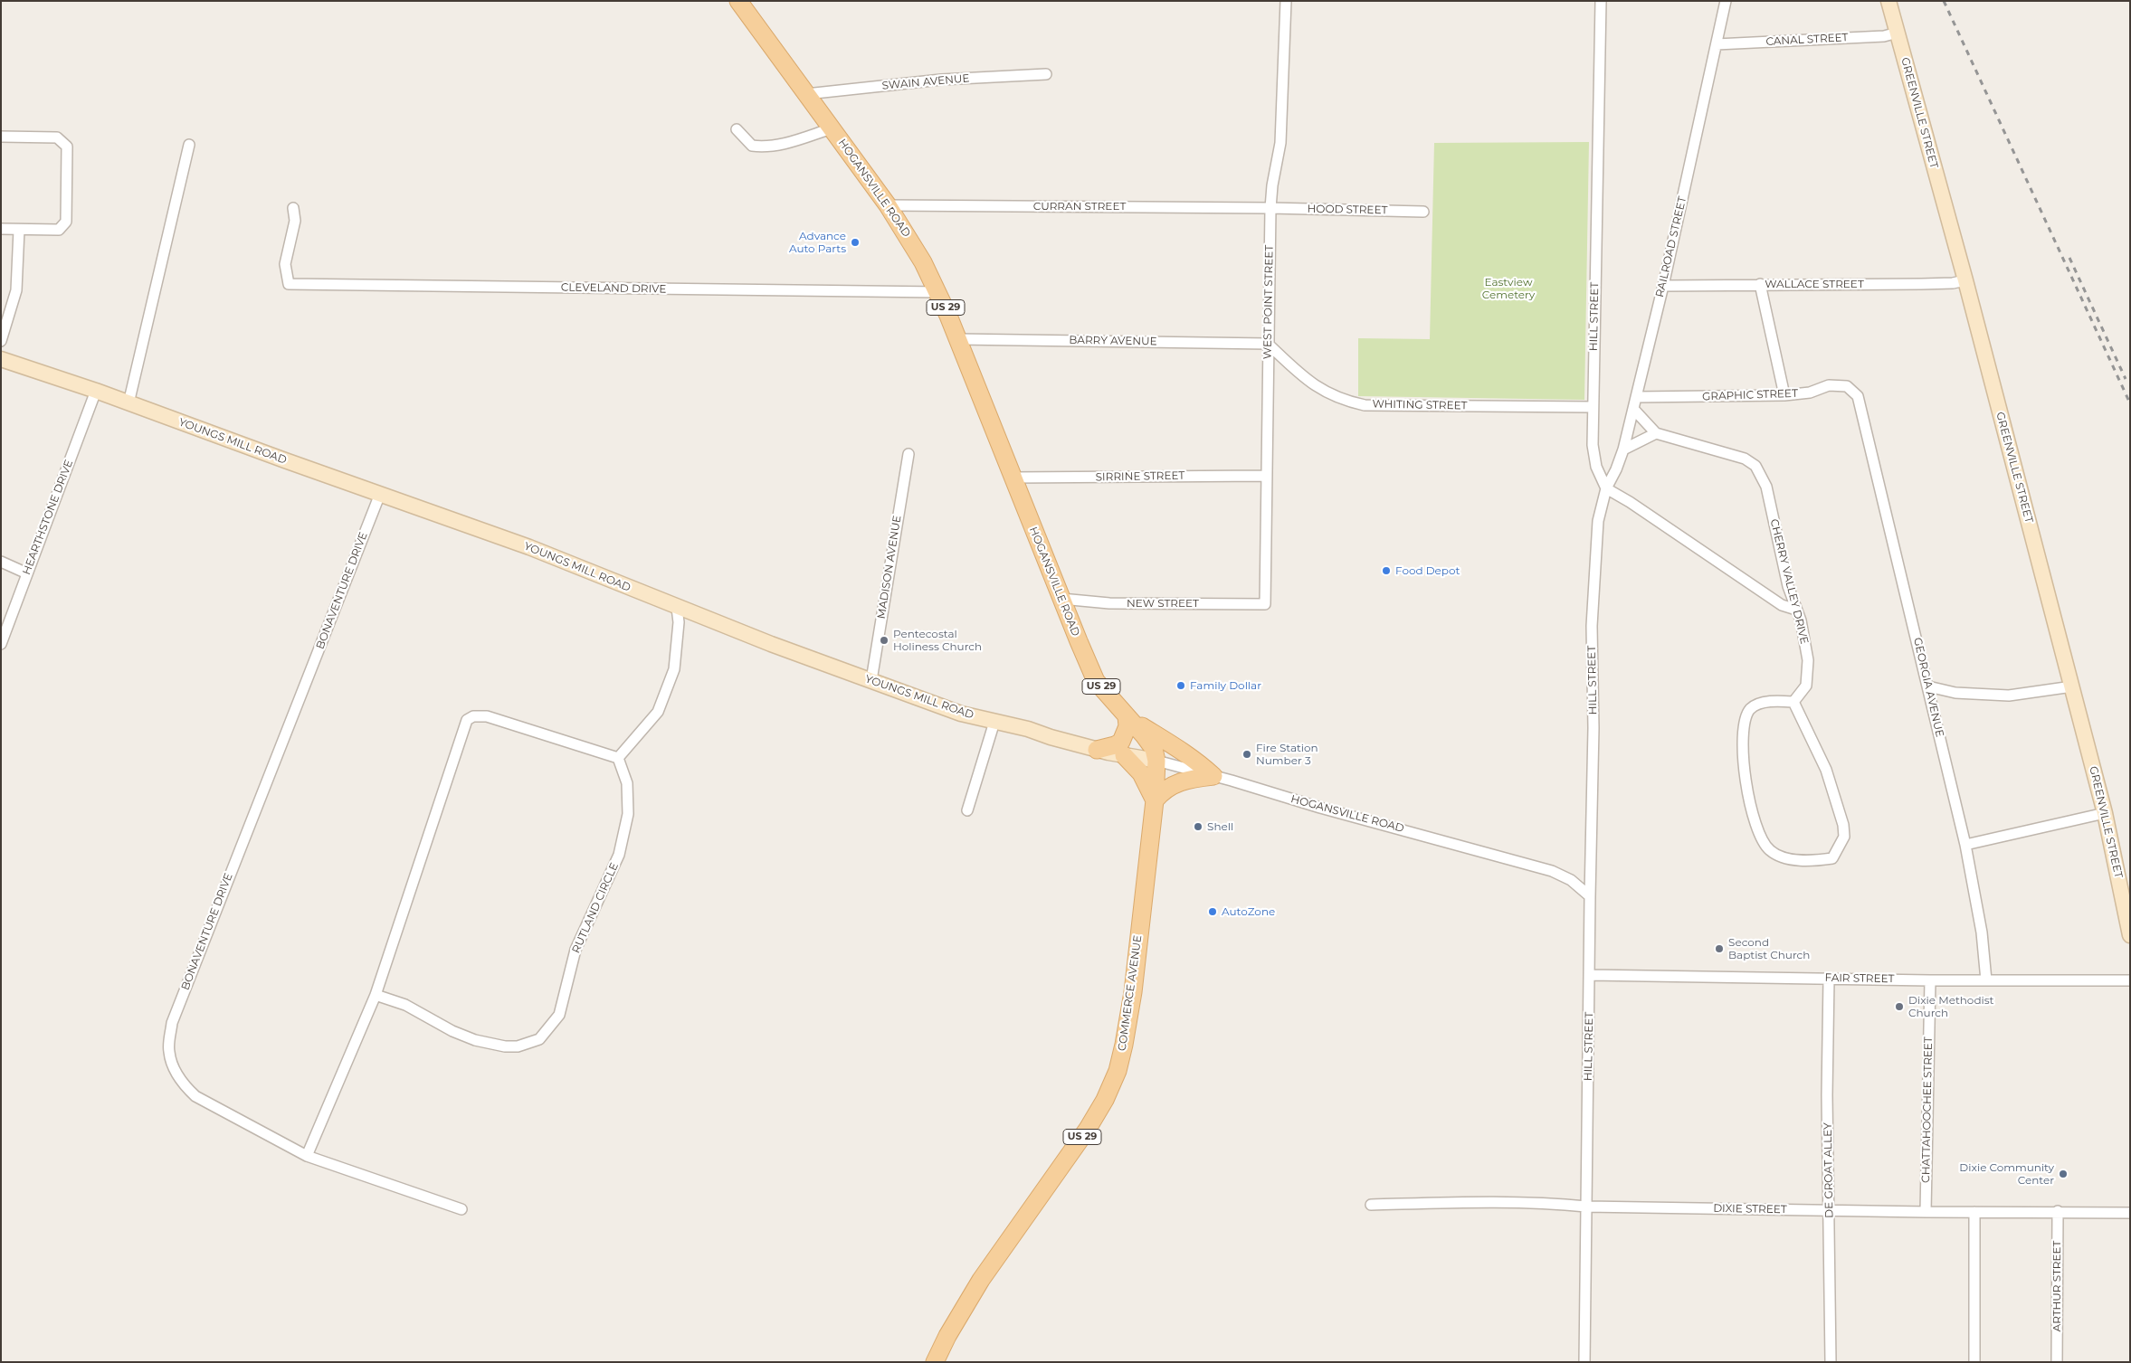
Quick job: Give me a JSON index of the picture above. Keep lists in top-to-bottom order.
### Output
{
  "streets": {
    "main road": ["HOGANSVILLE ROAD", "US 29", "COMMERCE AVENUE"],
    "street": [
      "CANAL STREET",
      "SWAIN AVENUE",
      "GREENVILLE STREET",
      "CURRAN STREET",
      "HOOD STREET",
      "RAILROAD STREET",
      "WALLACE STREET",
      "CLEVELAND DRIVE",
      "WEST POINT STREET",
      "HILL STREET",
      "BARRY AVENUE",
      "GRAPHIC STREET",
      "WHITING STREET",
      "YOUNGS MILL ROAD",
      "SIRRINE STREET",
      "HEARTHSTONE DRIVE",
      "MADISON AVENUE",
      "CHERRY VALLEY DRIVE",
      "BONAVENTURE DRIVE",
      "NEW STREET",
      "GEORGIA AVENUE",
      "RUTLAND CIRCLE",
      "FAIR STREET",
      "CHATTAHOOCHEE STREET",
      "DE GROAT ALLEY",
      "DIXIE STREET",
      "ARTHUR STREET"
    ]
  },
  "crossings": [
    ["CANAL STREET", "GREENVILLE STREET"],
    ["CANAL STREET", "RAILROAD STREET"],
    ["SWAIN AVENUE", "HOGANSVILLE ROAD"],
    ["GREENVILLE STREET", "WALLACE STREET"],
    ["HOGANSVILLE ROAD", "CURRAN STREET"],
    ["HOGANSVILLE ROAD", "CLEVELAND DRIVE"],
    ["HOGANSVILLE ROAD", "HILL STREET"],
    ["HOGANSVILLE ROAD", "BARRY AVENUE"],
    ["HOGANSVILLE ROAD", "YOUNGS MILL ROAD"],
    ["HOGANSVILLE ROAD", "SIRRINE STREET"],
    ["HOGANSVILLE ROAD", "NEW STREET"],
    ["HOGANSVILLE ROAD", "COMMERCE AVENUE"],
    ["CURRAN STREET", "HOOD STREET"],
    ["CURRAN STREET", "WEST POINT STREET"],
    ["HOOD STREET", "WEST POINT STREET"],
    ["RAILROAD STREET", "WALLACE STREET"],
    ["RAILROAD STREET", "HILL STREET"],
    ["RAILROAD STREET", "GRAPHIC STREET"],
    ["WEST POINT STREET", "BARRY AVENUE"],
    ["WEST POINT STREET", "WHITING STREET"],
    ["WEST POINT STREET", "SIRRINE STREET"],
    ["WEST POINT STREET", "NEW STREET"],
    ["HILL STREET", "WHITING STREET"],
    ["HILL STREET", "FAIR STREET"],
    ["HILL STREET", "DIXIE STREET"],
    ["BARRY AVENUE", "WHITING STREET"],
    ["GRAPHIC STREET", "GEORGIA AVENUE"],
    ["YOUNGS MILL ROAD", "HEARTHSTONE DRIVE"],
    ["YOUNGS MILL ROAD", "MADISON AVENUE"],
    ["YOUNGS MILL ROAD", "BONAVENTURE DRIVE"],
    ["YOUNGS MILL ROAD", "COMMERCE AVENUE"],
    ["GEORGIA AVENUE", "FAIR STREET"],
    ["FAIR STREET", "CHATTAHOOCHEE STREET"],
    ["FAIR STREET", "DE GROAT ALLEY"],
    ["CHATTAHOOCHEE STREET", "DIXIE STREET"],
    ["DE GROAT ALLEY", "DIXIE STREET"],
    ["DIXIE STREET", "ARTHUR STREET"]
  ],
  "parks": ["Eastview Cemetery"],
  "places": [
    "Advance Auto Parts",
    "Food Depot",
    "Pentecostal Holiness Church",
    "Family Dollar",
    "Fire Station Number 3",
    "Shell",
    "AutoZone",
    "Second Baptist Church",
    "Dixie Methodist Church",
    "Dixie Community Center"
  ]
}
